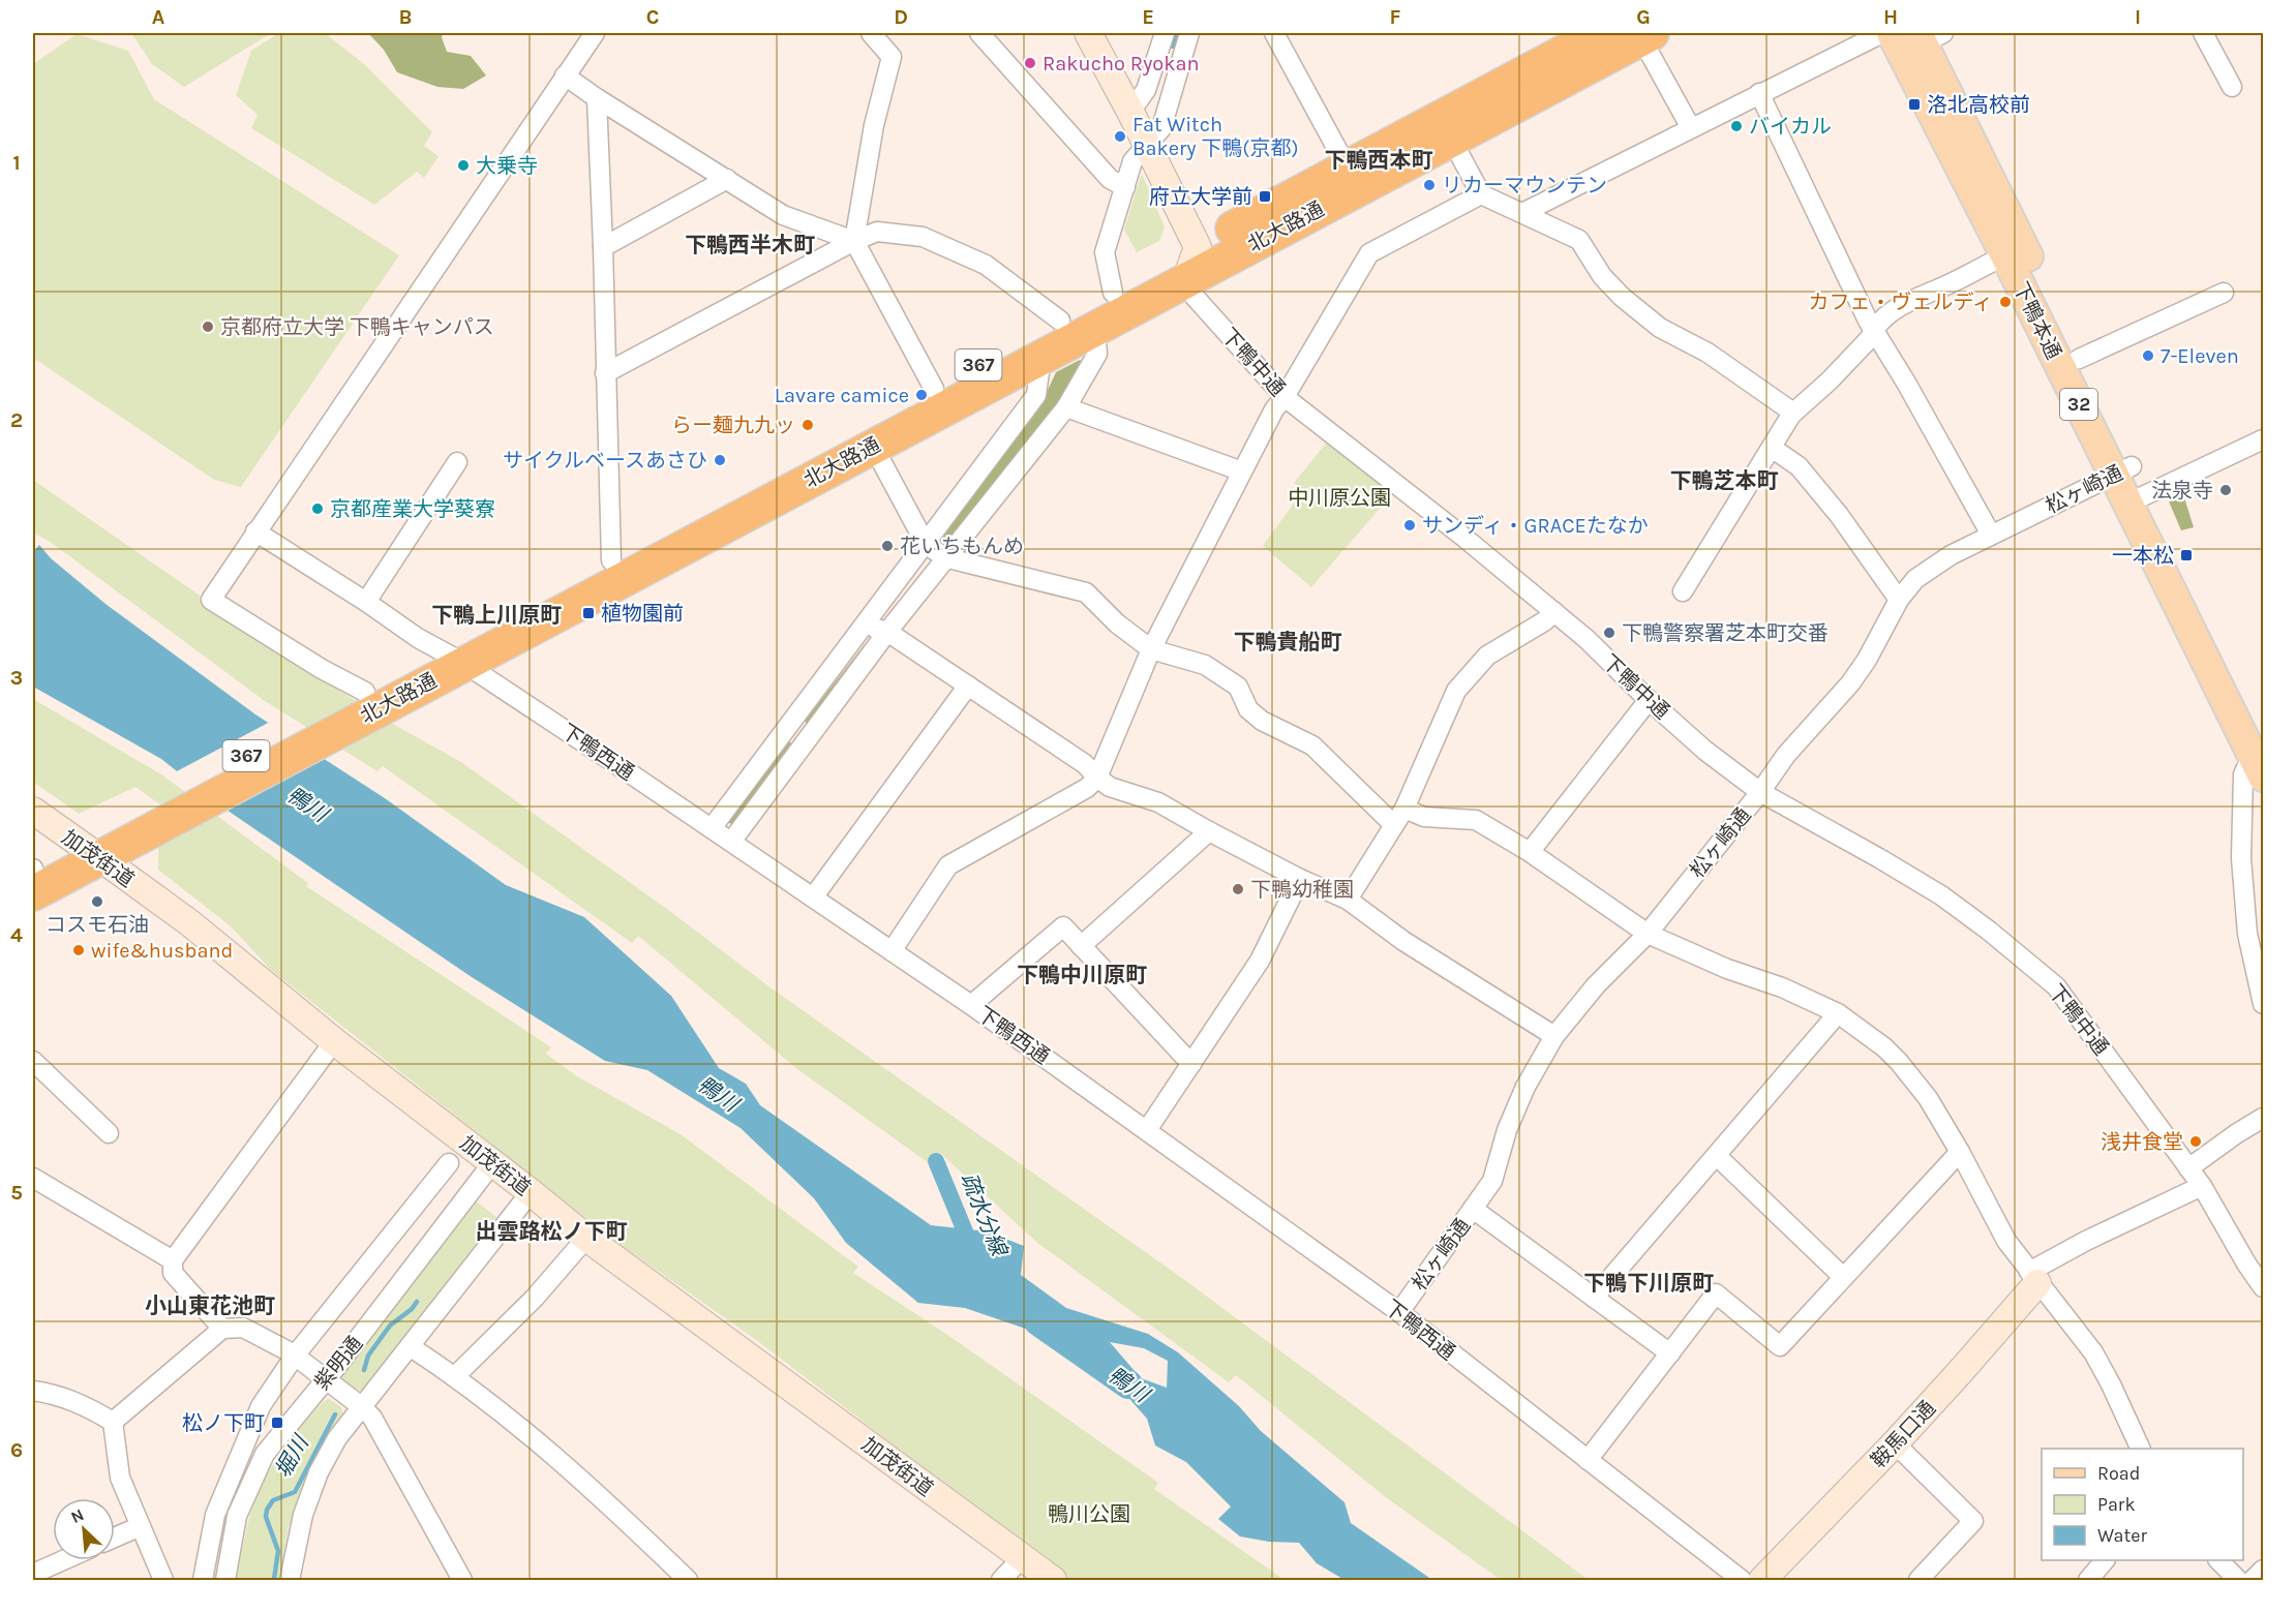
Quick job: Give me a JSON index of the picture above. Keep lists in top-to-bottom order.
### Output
{
  "streets": {
    "highway": ["北大路通", "367"],
    "main road": ["下鴨本通", "32"],
    "street": [
      "下鴨中通",
      "松ヶ崎通",
      "下鴨西通",
      "加茂街道",
      "紫明通",
      "鞍馬口通"
    ]
  },
  "crossings": [
    ["北大路通", "下鴨中通"],
    ["北大路通", "下鴨西通"],
    ["北大路通", "加茂街道"],
    ["下鴨本通", "松ヶ崎通"],
    ["下鴨中通", "松ヶ崎通"],
    ["下鴨中通", "鞍馬口通"],
    ["松ヶ崎通", "下鴨西通"],
    ["加茂街道", "紫明通"]
  ],
  "districts": [
    "下鴨西本町",
    "下鴨西半木町",
    "下鴨芝本町",
    "下鴨上川原町",
    "下鴨貴船町",
    "下鴨中川原町",
    "出雲路松ノ下町",
    "下鴨下川原町",
    "小山東花池町"
  ],
  "water": ["鴨川", "疏水分線", "堀川"],
  "parks": ["中川原公園", "鴨川公園"],
  "places": {
    "other": [
      "Rakucho Ryokan",
      "バイカル",
      "Fat Witch Bakery 下鴨(京都)",
      "大乗寺",
      "リカーマウンテン",
      "カフェ・ヴェルディ",
      "京都府立大学 下鴨キャンパス",
      "7-Eleven",
      "Lavare camice",
      "らー麺九九ッ",
      "サイクルベースあさひ",
      "法泉寺",
      "京都産業大学葵寮",
      "サンディ・GRACEたなか",
      "花いちもんめ",
      "下鴨警察署芝本町交番",
      "下鴨幼稚園",
      "コスモ石油",
      "wife&husband",
      "浅井食堂"
    ],
    "transit": [
      "洛北高校前",
      "府立大学前",
      "一本松",
      "植物園前",
      "松ノ下町"
    ]
  },
  "legend": ["Road", "Park", "Water"],
  "north": "top left",
  "grid": {
    "columns": [
      "A",
      "B",
      "C",
      "D",
      "E",
      "F",
      "G",
      "H",
      "I"
    ],
    "rows": [
      "1",
      "2",
      "3",
      "4",
      "5",
      "6"
    ]
  }
}
